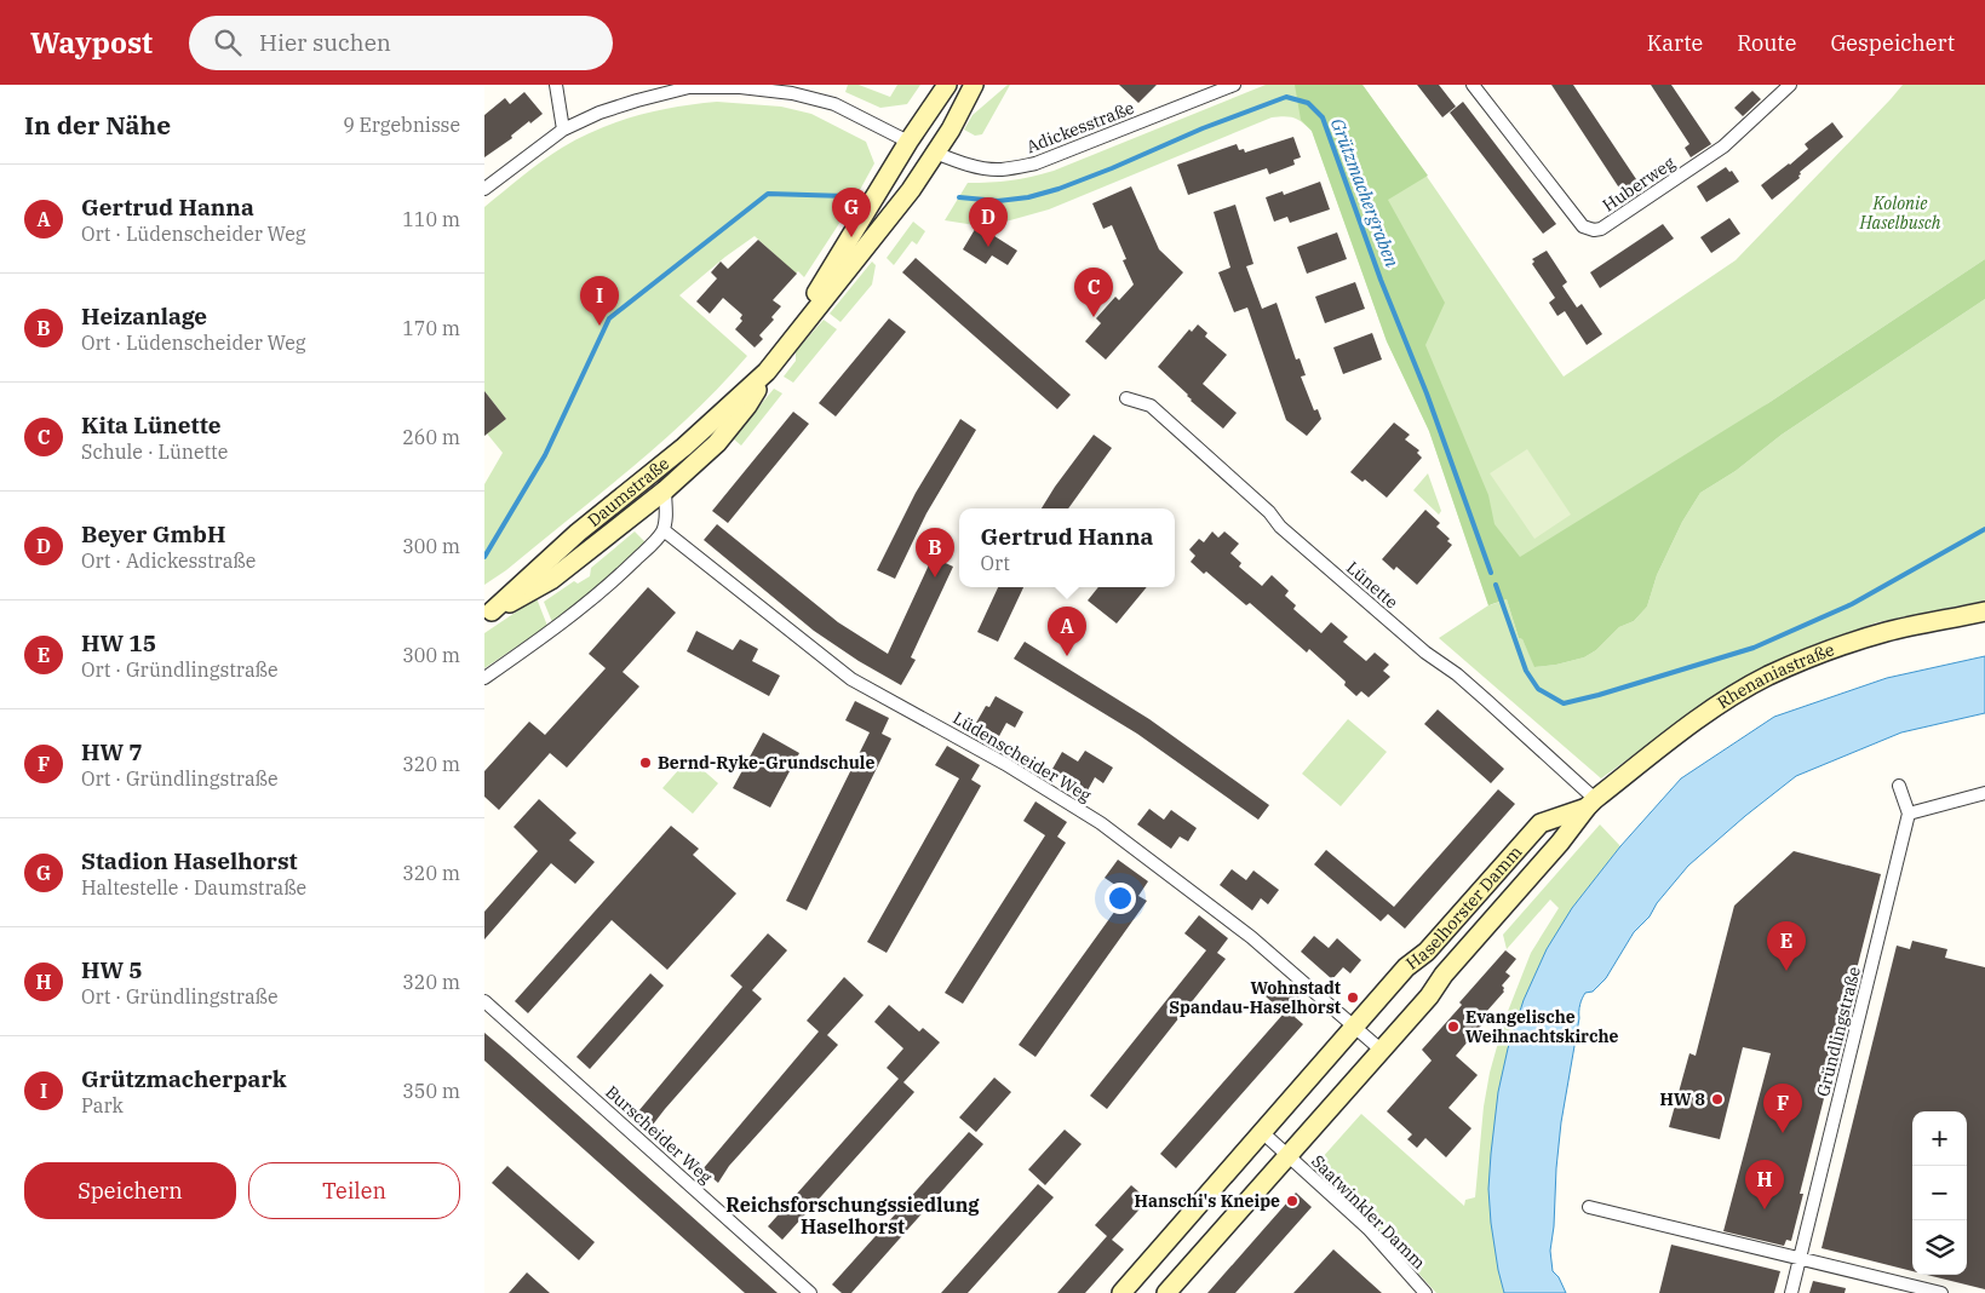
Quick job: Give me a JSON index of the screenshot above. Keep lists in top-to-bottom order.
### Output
{
  "streets": {
    "street": [
      "Adickesstraße",
      "Huberweg",
      "Daumstraße",
      "Lünette",
      "Rhenaniastraße",
      "Lüdenscheider Weg",
      "Haselhorster Damm",
      "Gründlingstraße",
      "Burscheider Weg",
      "Saatwinkler Damm"
    ]
  },
  "crossings": [
    ["Adickesstraße", "Daumstraße"],
    ["Daumstraße", "Lüdenscheider Weg"],
    ["Lünette", "Rhenaniastraße"],
    ["Lünette", "Haselhorster Damm"],
    ["Rhenaniastraße", "Haselhorster Damm"],
    ["Lüdenscheider Weg", "Haselhorster Damm"],
    ["Haselhorster Damm", "Saatwinkler Damm"]
  ],
  "districts": ["Reichsforschungssiedlung Haselhorst"],
  "water": ["Grützmachergraben"],
  "parks": ["Kolonie Haselbusch"],
  "places": [
    "Bernd-Ryke-Grundschule",
    "Wohnstadt Spandau-Haselhorst",
    "Evangelische Weihnachtskirche",
    "HW 8",
    "Hanschi's Kneipe"
  ],
  "page": {
    "header": "Waypost",
    "search": "Hier suchen",
    "nav": ["Karte", "Route", "Gespeichert"],
    "heading": ["In der Nähe", "9 Ergebnisse"],
    "list": [
      {
        "mark": "A",
        "name": "Gertrud Hanna",
        "note": "Ort · Lüdenscheider Weg",
        "value": "110 m"
      },
      {
        "mark": "B",
        "name": "Heizanlage",
        "note": "Ort · Lüdenscheider Weg",
        "value": "170 m"
      },
      {
        "mark": "C",
        "name": "Kita Lünette",
        "note": "Schule · Lünette",
        "value": "260 m"
      },
      {
        "mark": "D",
        "name": "Beyer GmbH",
        "note": "Ort · Adickesstraße",
        "value": "300 m"
      },
      {
        "mark": "E",
        "name": "HW 15",
        "note": "Ort · Gründlingstraße",
        "value": "300 m"
      },
      {
        "mark": "F",
        "name": "HW 7",
        "note": "Ort · Gründlingstraße",
        "value": "320 m"
      },
      {
        "mark": "G",
        "name": "Stadion Haselhorst",
        "note": "Haltestelle · Daumstraße",
        "value": "320 m"
      },
      {
        "mark": "H",
        "name": "HW 5",
        "note": "Ort · Gründlingstraße",
        "value": "320 m"
      },
      {
        "mark": "I",
        "name": "Grützmacherpark",
        "note": "Park",
        "value": "350 m"
      }
    ],
    "pins": [
      "G",
      "D",
      "C",
      "I",
      "B",
      "A",
      "E",
      "F",
      "H"
    ],
    "popup": ["Gertrud Hanna", "Ort"],
    "map_buttons": ["+", "−"],
    "buttons": ["Speichern", "Teilen"]
  }
}
